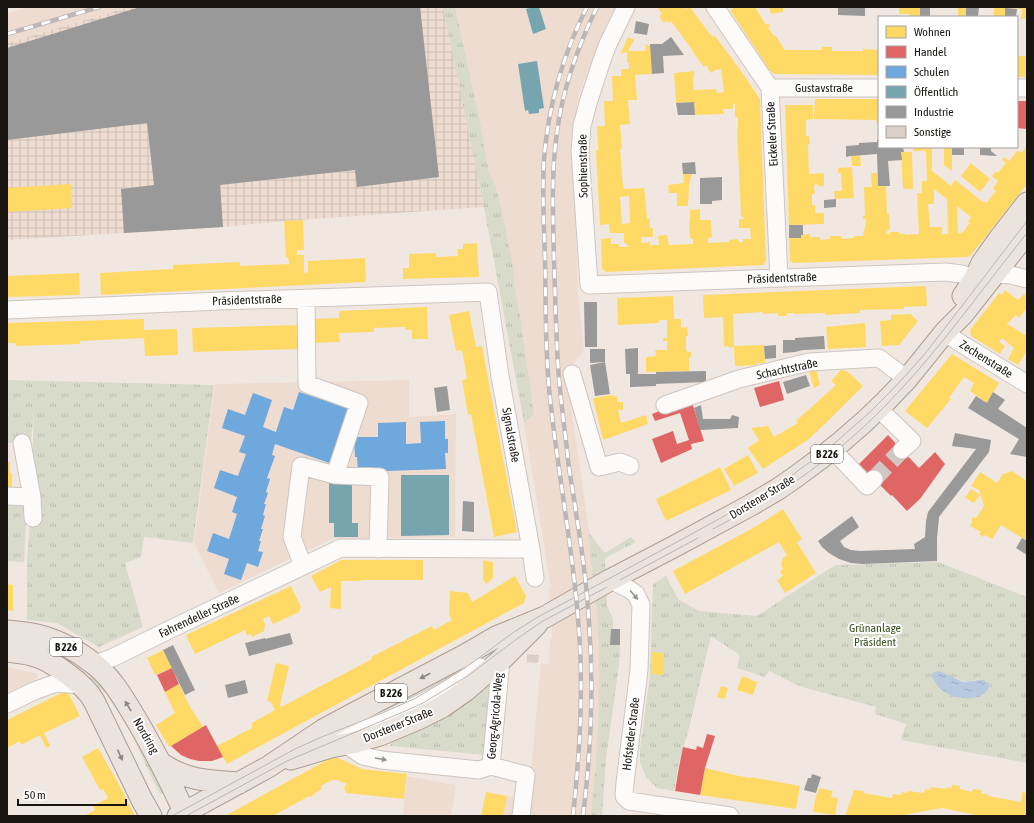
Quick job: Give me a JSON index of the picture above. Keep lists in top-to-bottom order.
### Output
{
  "streets": {
    "main road": ["B 226", "Dorstener Straße", "Nordring"],
    "street": [
      "Gustavstraße",
      "Eickeler Straße",
      "Sophienstraße",
      "Präsidentstraße",
      "Zechenstraße",
      "Schachtstraße",
      "Signalstraße",
      "Fahrendeller Straße",
      "Georg-Agricola-Weg",
      "Hofsteder Straße"
    ]
  },
  "crossings": [
    ["Gustavstraße", "Eickeler Straße"],
    ["Eickeler Straße", "Präsidentstraße"],
    ["Sophienstraße", "Präsidentstraße"],
    ["Präsidentstraße", "Signalstraße"],
    ["Präsidentstraße", "Dorstener Straße"],
    ["Zechenstraße", "Dorstener Straße"],
    ["Schachtstraße", "Dorstener Straße"],
    ["Signalstraße", "Fahrendeller Straße"],
    ["Dorstener Straße", "Georg-Agricola-Weg"],
    ["Dorstener Straße", "Hofsteder Straße"],
    ["Dorstener Straße", "Nordring"],
    ["Fahrendeller Straße", "Nordring"]
  ],
  "parks": ["Grünanlage Präsident"],
  "legend": [
    "Wohnen",
    "Handel",
    "Schulen",
    "Öffentlich",
    "Industrie",
    "Sonstige"
  ],
  "scale_bar": "50 m"
}
